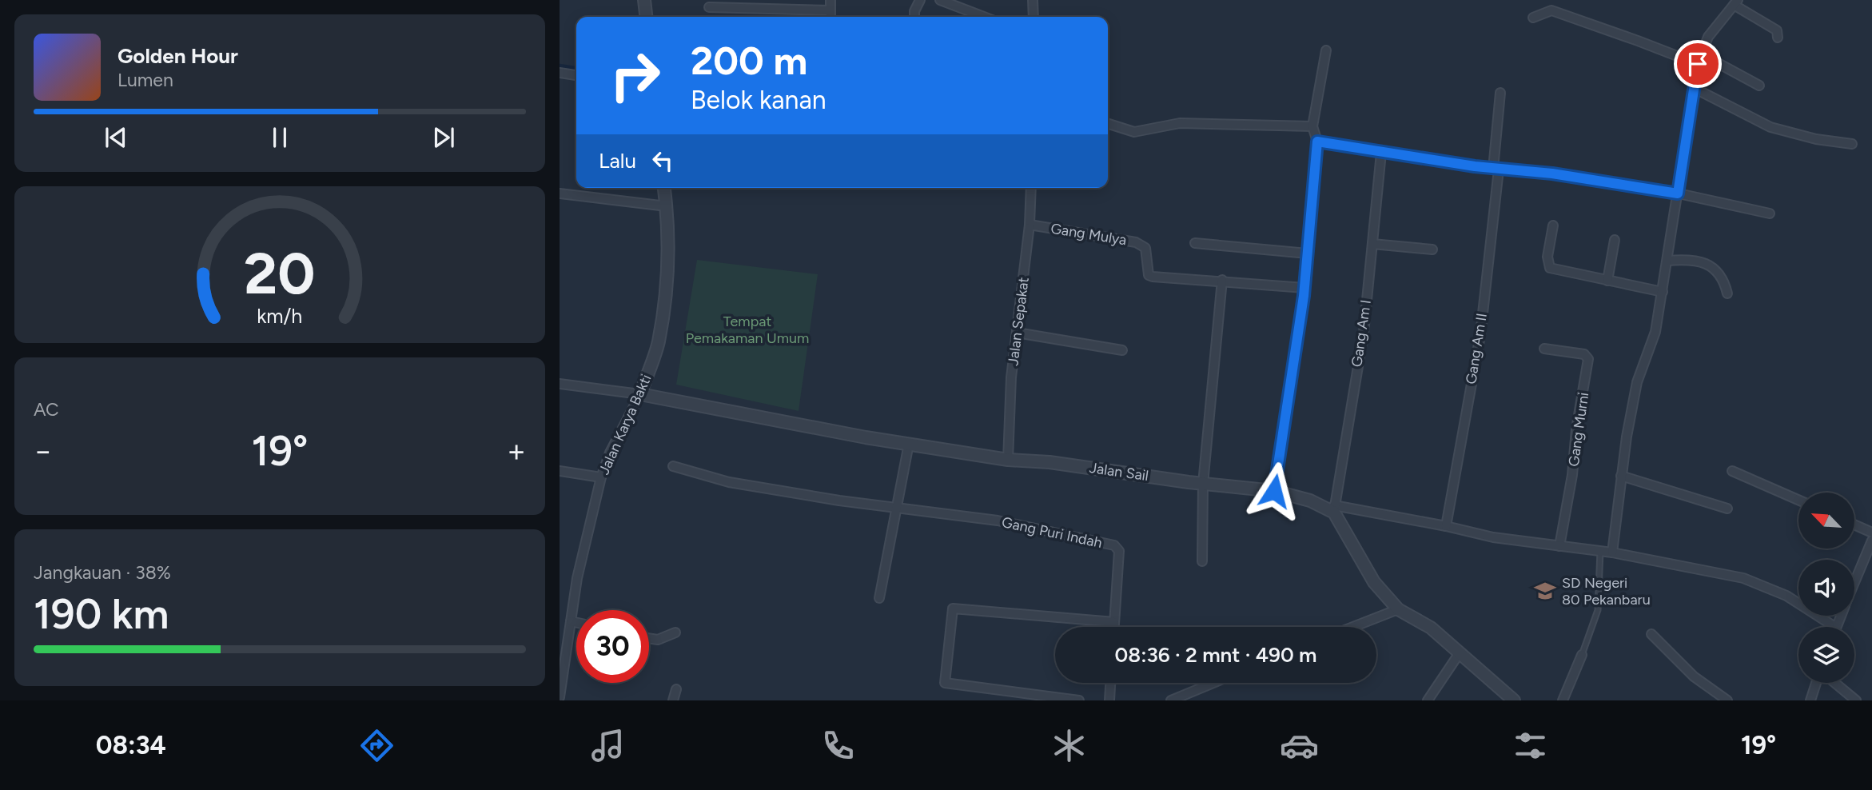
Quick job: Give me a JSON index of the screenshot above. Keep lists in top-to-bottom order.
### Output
{
  "streets": {
    "street": [
      "Gang Mulya",
      "Jalan Sepakat",
      "Gang Am I",
      "Gang Am II",
      "Jalan Karya Bakti",
      "Gang Murni",
      "Jalan Sail",
      "Gang Puri Indah"
    ]
  },
  "crossings": [
    ["Gang Mulya", "Jalan Sepakat"],
    ["Jalan Sepakat", "Jalan Sail"],
    ["Gang Am I", "Jalan Sail"],
    ["Jalan Karya Bakti", "Jalan Sail"]
  ],
  "parks": ["Tempat Pemakaman Umum"],
  "places": {
    "school or university": ["SD Negeri 80 Pekanbaru"]
  },
  "north": "top left",
  "page": {
    "turn": ["200 m", "Belok kanan"],
    "song": ["Golden Hour", "Lumen"],
    "then": "Lalu",
    "tile": [
      "AC",
      ["Jangkauan · 38%", "190 km"]
    ],
    "heat": ["−", "19°", "+"],
    "limit": "30",
    "trip": "08:36 · 2 mnt · 490 m",
    "tabs": ["08:34", "19°"],
    "gauge": ["20", "km/h"]
  }
}
